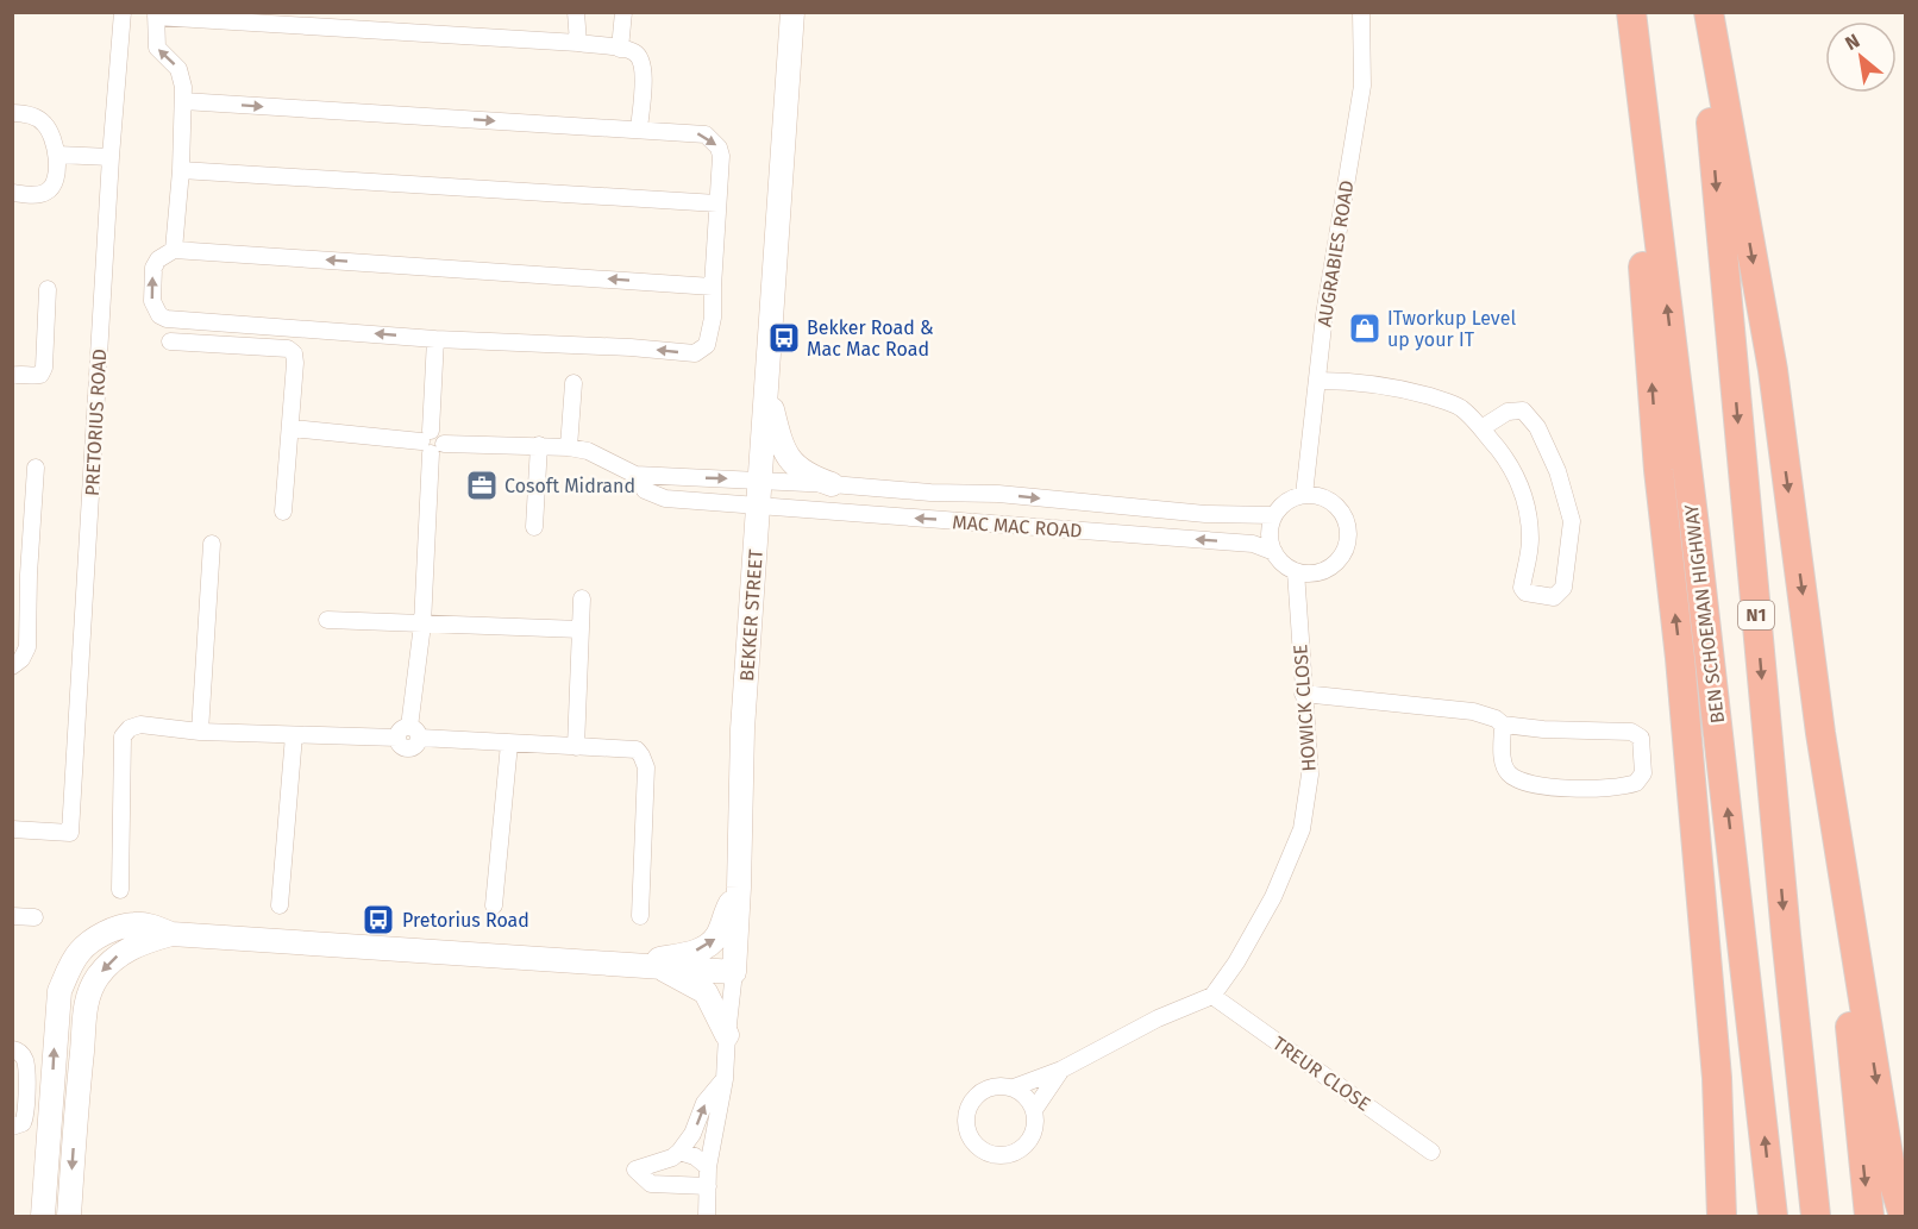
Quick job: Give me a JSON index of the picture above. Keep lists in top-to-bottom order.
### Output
{
  "streets": {
    "highway": ["BEN SCHOEMAN HIGHWAY", "N1"],
    "street": [
      "AUGRABIES ROAD",
      "PRETORIUS ROAD",
      "MAC MAC ROAD",
      "BEKKER STREET",
      "HOWICK CLOSE",
      "TREUR CLOSE"
    ]
  },
  "crossings": [
    ["AUGRABIES ROAD", "MAC MAC ROAD"],
    ["AUGRABIES ROAD", "HOWICK CLOSE"],
    ["MAC MAC ROAD", "BEKKER STREET"],
    ["MAC MAC ROAD", "HOWICK CLOSE"],
    ["HOWICK CLOSE", "TREUR CLOSE"]
  ],
  "places": {
    "shop": ["ITworkup Level up your IT"],
    "bus stop": ["Bekker Road & Mac Mac Road", "Pretorius Road"],
    "office": ["Cosoft Midrand"]
  },
  "north": "top left"
}
